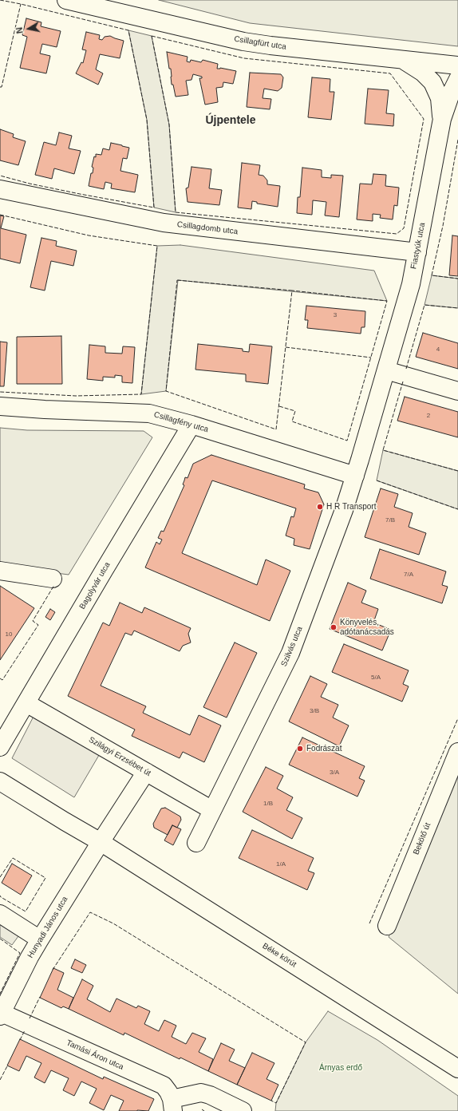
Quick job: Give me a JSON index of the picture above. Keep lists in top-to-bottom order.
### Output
{
  "streets": {
    "street": [
      "Csillagfürt utca",
      "Csillagdomb utca",
      "Fiastyúk utca",
      "Csillagfény utca",
      "Bagolyvár utca",
      "Szilvás utca",
      "Szilágyi Erzsébet út",
      "Bekötő út",
      "Hunyadi János utca",
      "Béke körút",
      "Tamási Áron utca"
    ]
  },
  "crossings": [
    ["Csillagfürt utca", "Fiastyúk utca"],
    ["Csillagdomb utca", "Fiastyúk utca"],
    ["Fiastyúk utca", "Csillagfény utca"],
    ["Fiastyúk utca", "Szilvás utca"],
    ["Csillagfény utca", "Bagolyvár utca"],
    ["Csillagfény utca", "Szilvás utca"],
    ["Bagolyvár utca", "Szilágyi Erzsébet út"],
    ["Szilvás utca", "Szilágyi Erzsébet út"],
    ["Szilágyi Erzsébet út", "Hunyadi János utca"],
    ["Hunyadi János utca", "Béke körút"],
    ["Hunyadi János utca", "Tamási Áron utca"]
  ],
  "districts": ["Újpentele"],
  "parks": ["Árnyas erdő"],
  "places": ["H R Transport", "Könyvelés, adótanácsadás", "Fodrászat"],
  "house_numbers": [
    "3",
    "4",
    "2",
    "7/B",
    "7/A",
    "10",
    "5/A",
    "3/B",
    "3/A",
    "1/B",
    "1/A"
  ],
  "north": "left"
}
